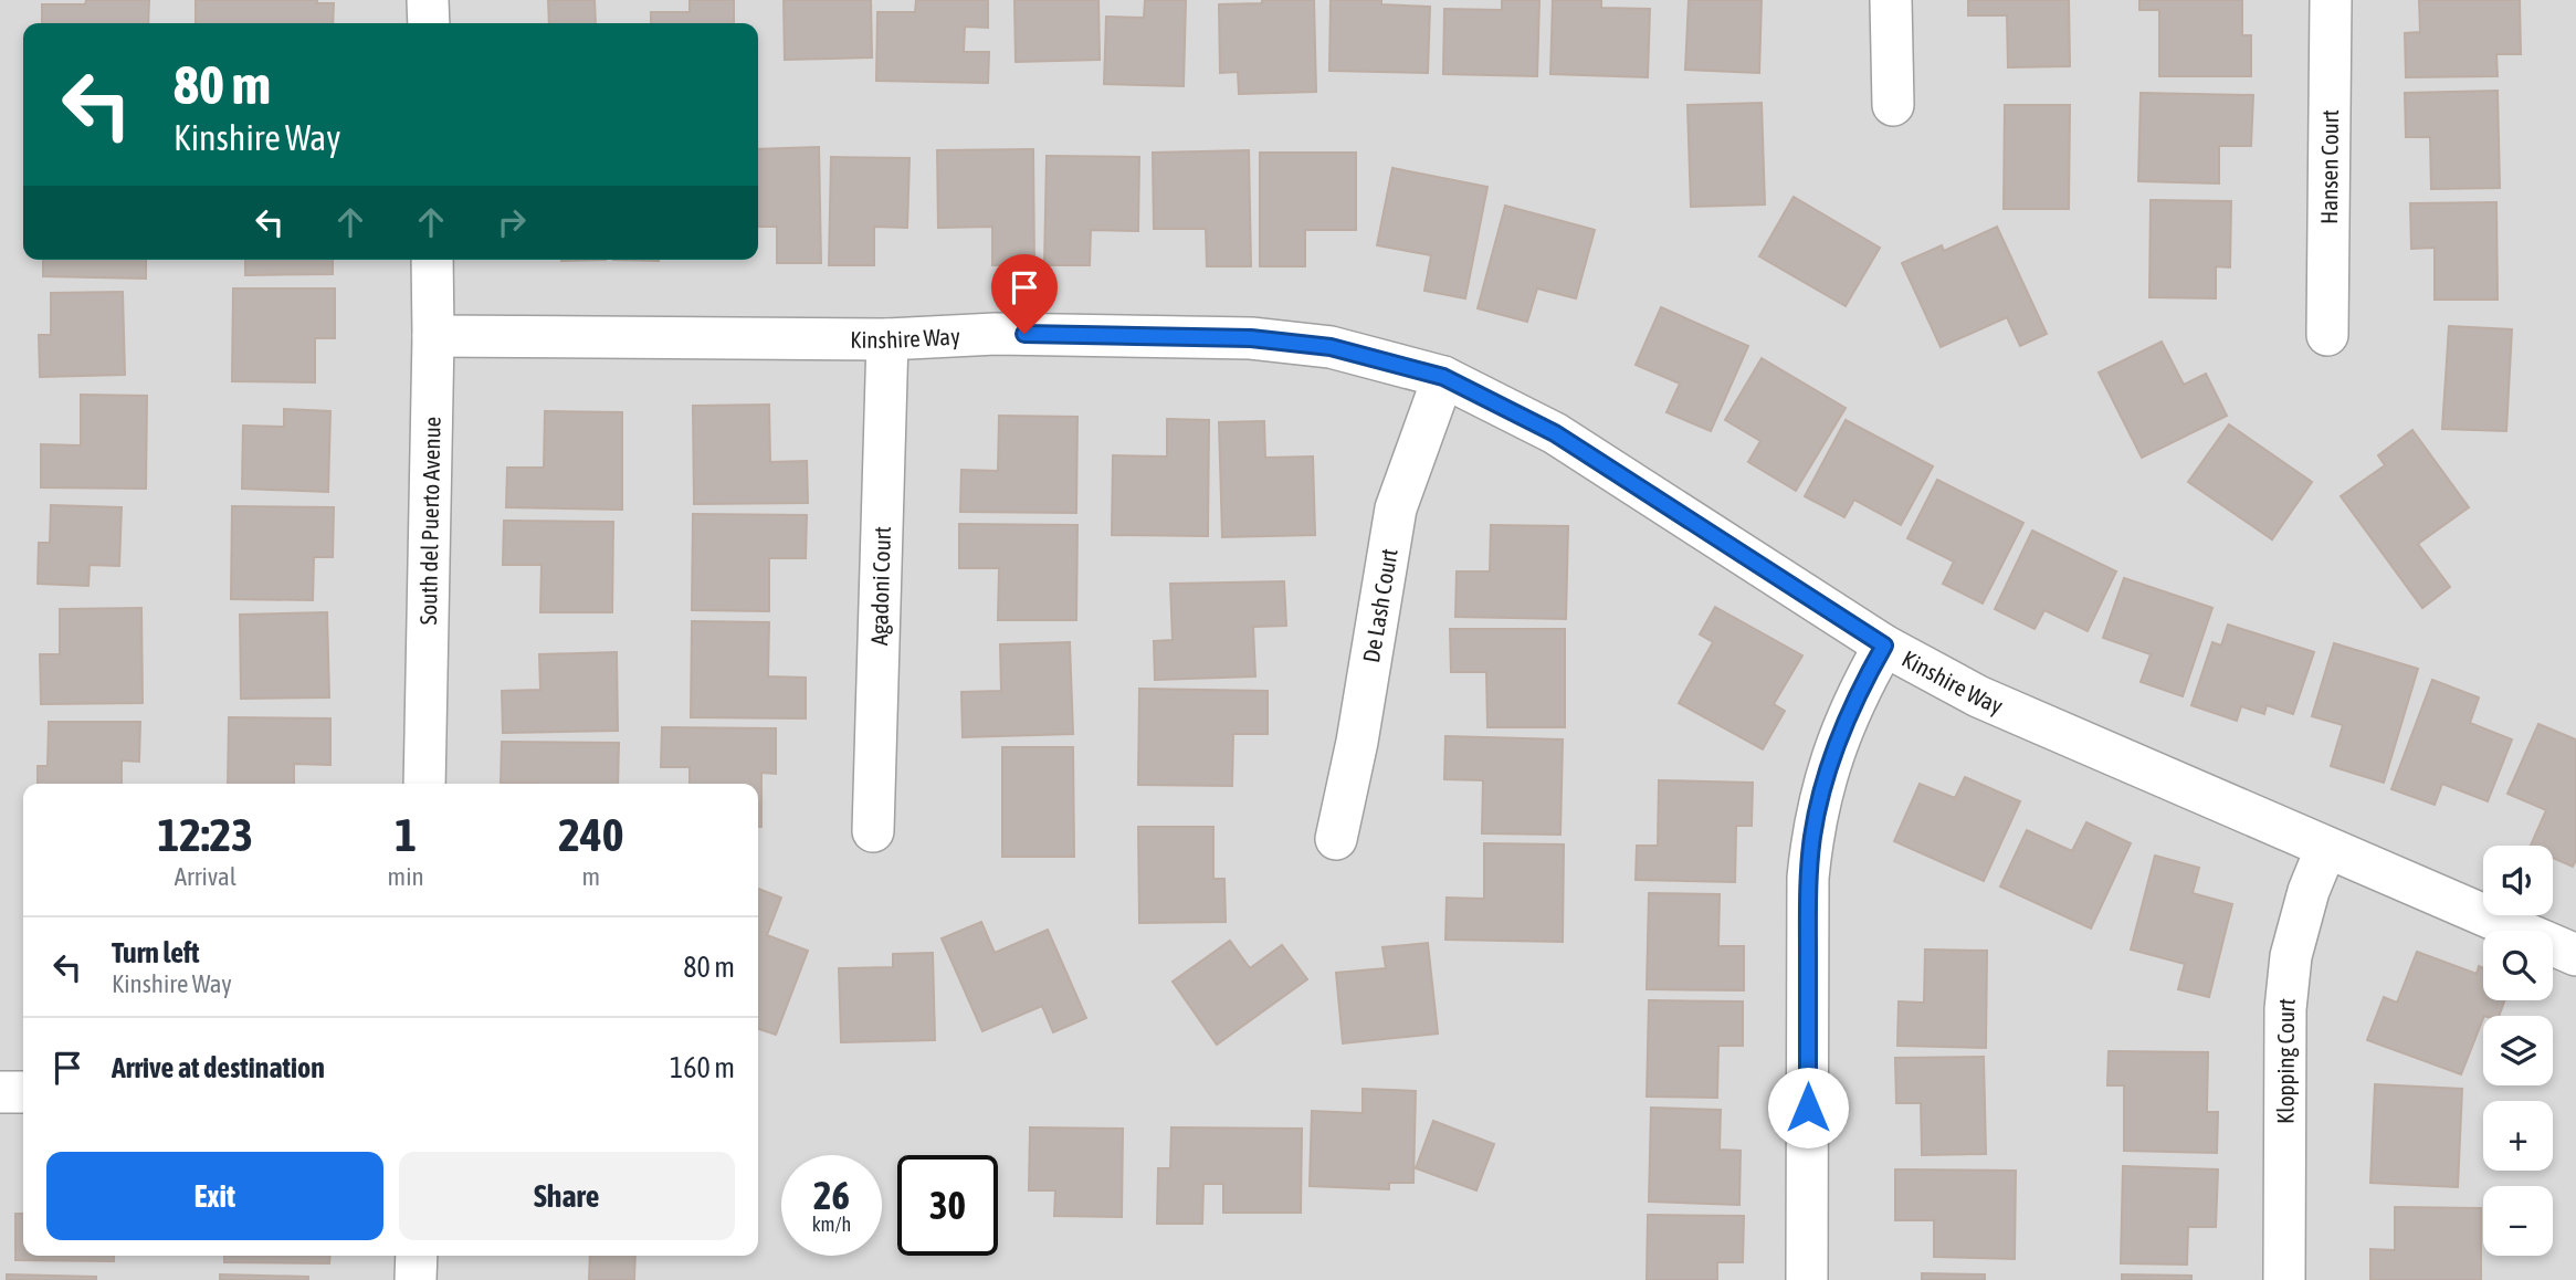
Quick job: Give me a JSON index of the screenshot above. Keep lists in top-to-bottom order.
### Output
{
  "streets": {
    "street": [
      "Hansen Court",
      "Kinshire Way",
      "South del Puerto Avenue",
      "Agadoni Court",
      "De Lash Court",
      "Klopping Court"
    ]
  },
  "crossings": [
    ["Kinshire Way", "South del Puerto Avenue"],
    ["Kinshire Way", "Agadoni Court"],
    ["Kinshire Way", "De Lash Court"],
    ["Kinshire Way", "Klopping Court"]
  ],
  "page": {
    "turn": ["80 m", "Kinshire Way"],
    "eta": [
      "12:23",
      "Arrival",
      "1",
      "min",
      "240",
      "m"
    ],
    "map_buttons": ["+", "−"],
    "list": [
      {
        "name": "Turn left",
        "note": "Kinshire Way",
        "value": "80 m"
      },
      {
        "name": "Arrive at destination",
        "value": "160 m"
      }
    ],
    "buttons": ["Exit", "Share"],
    "speed": "26 km/h",
    "limit": "30"
  }
}
